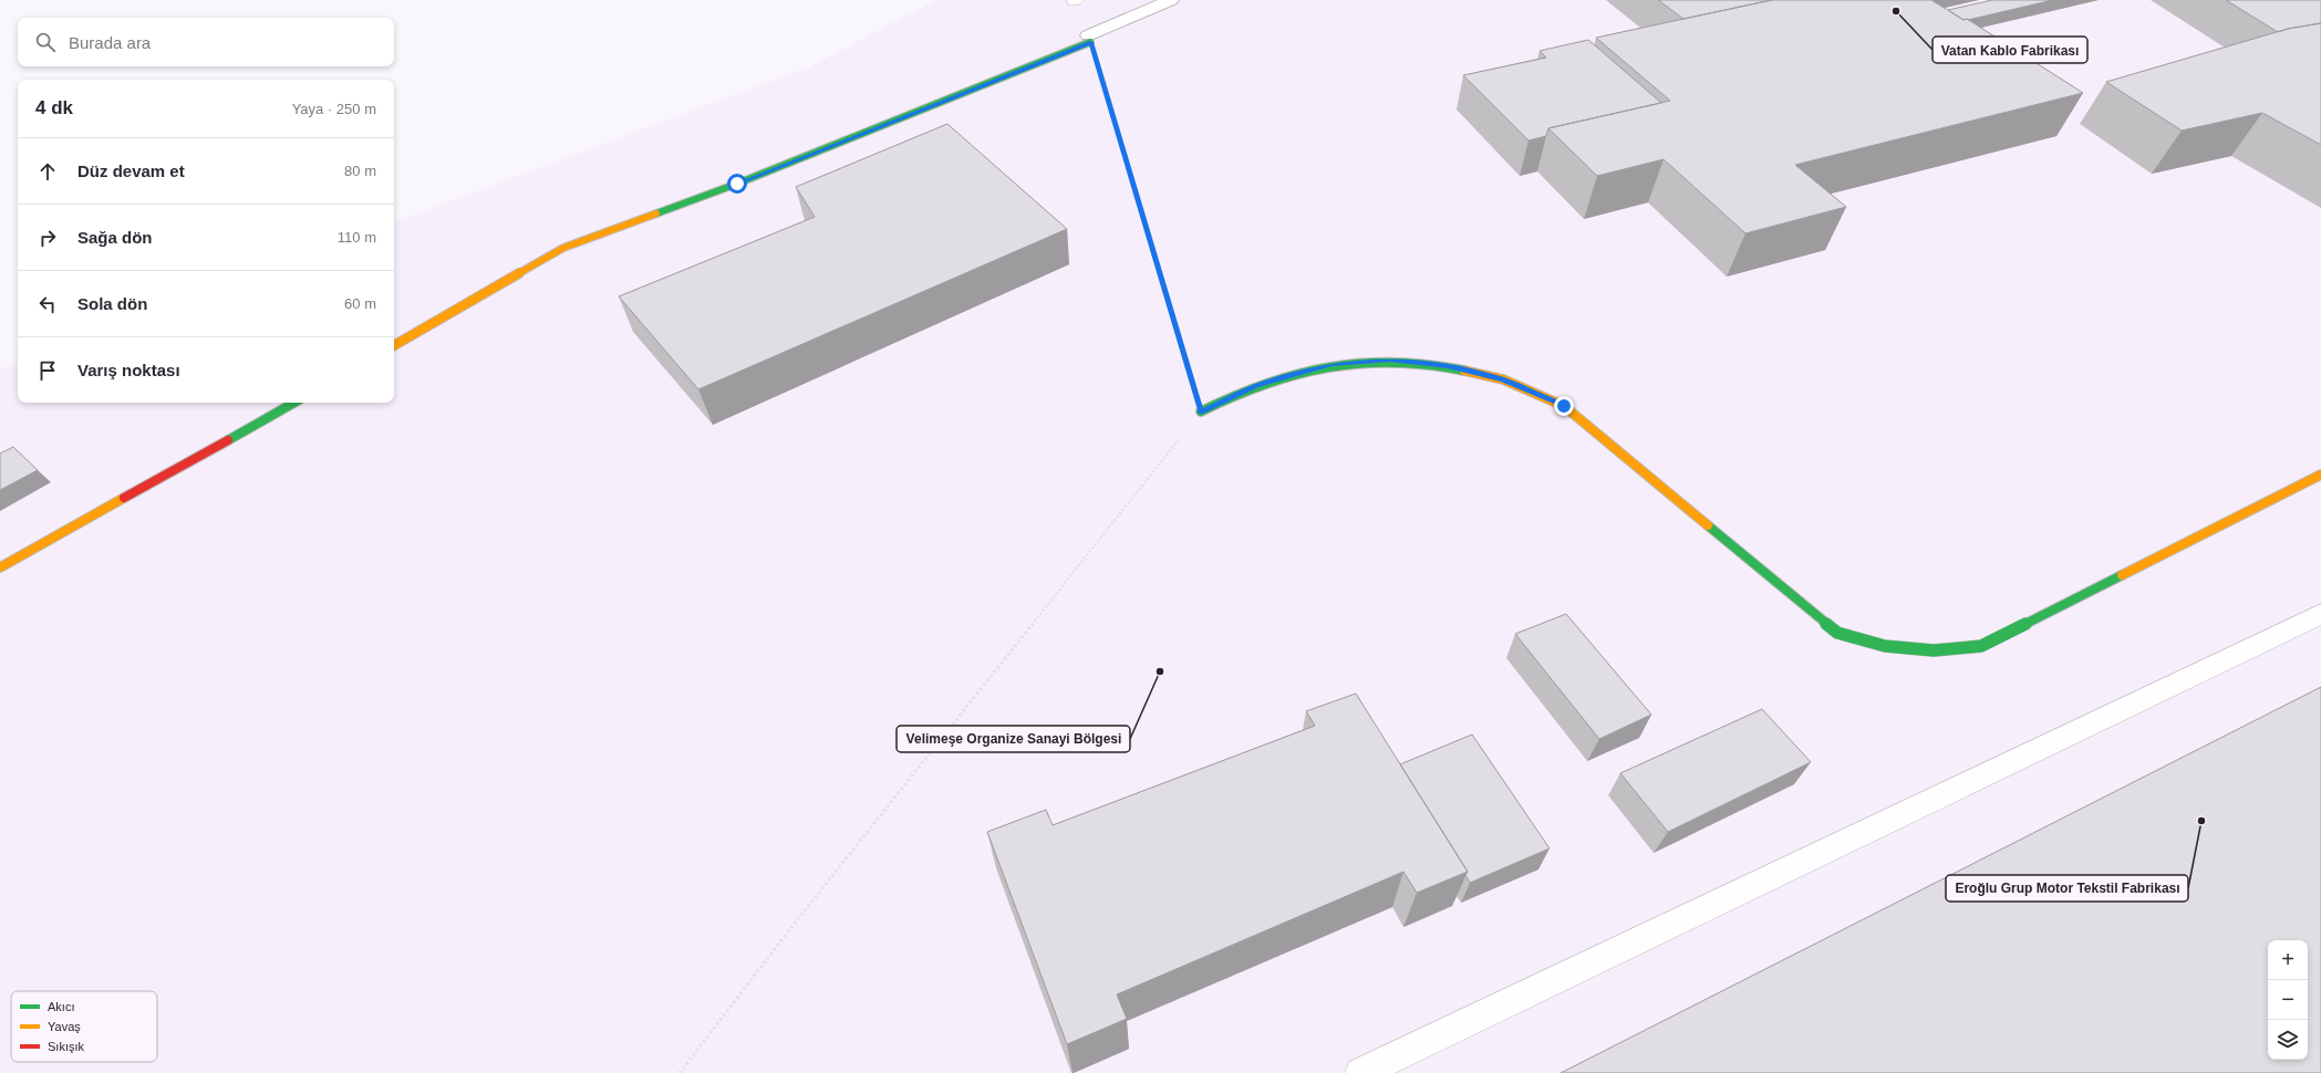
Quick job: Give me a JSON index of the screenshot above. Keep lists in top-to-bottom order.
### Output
{
  "places": ["Vatan Kablo Fabrikası", "Velimeşe Organize Sanayi Bölgesi", "Eroğlu Grup Motor Tekstil Fabrikası"],
  "legend": ["Akıcı", "Yavaş", "Sıkışık"],
  "page": {
    "search": "Burada ara",
    "heading": ["4 dk", "Yaya · 250 m"],
    "list": [
      ["Düz devam et", "80 m"],
      ["Sağa dön", "110 m"],
      ["Sola dön", "60 m"],
      "Varış noktası"
    ],
    "map_buttons": ["+", "−"]
  }
}
